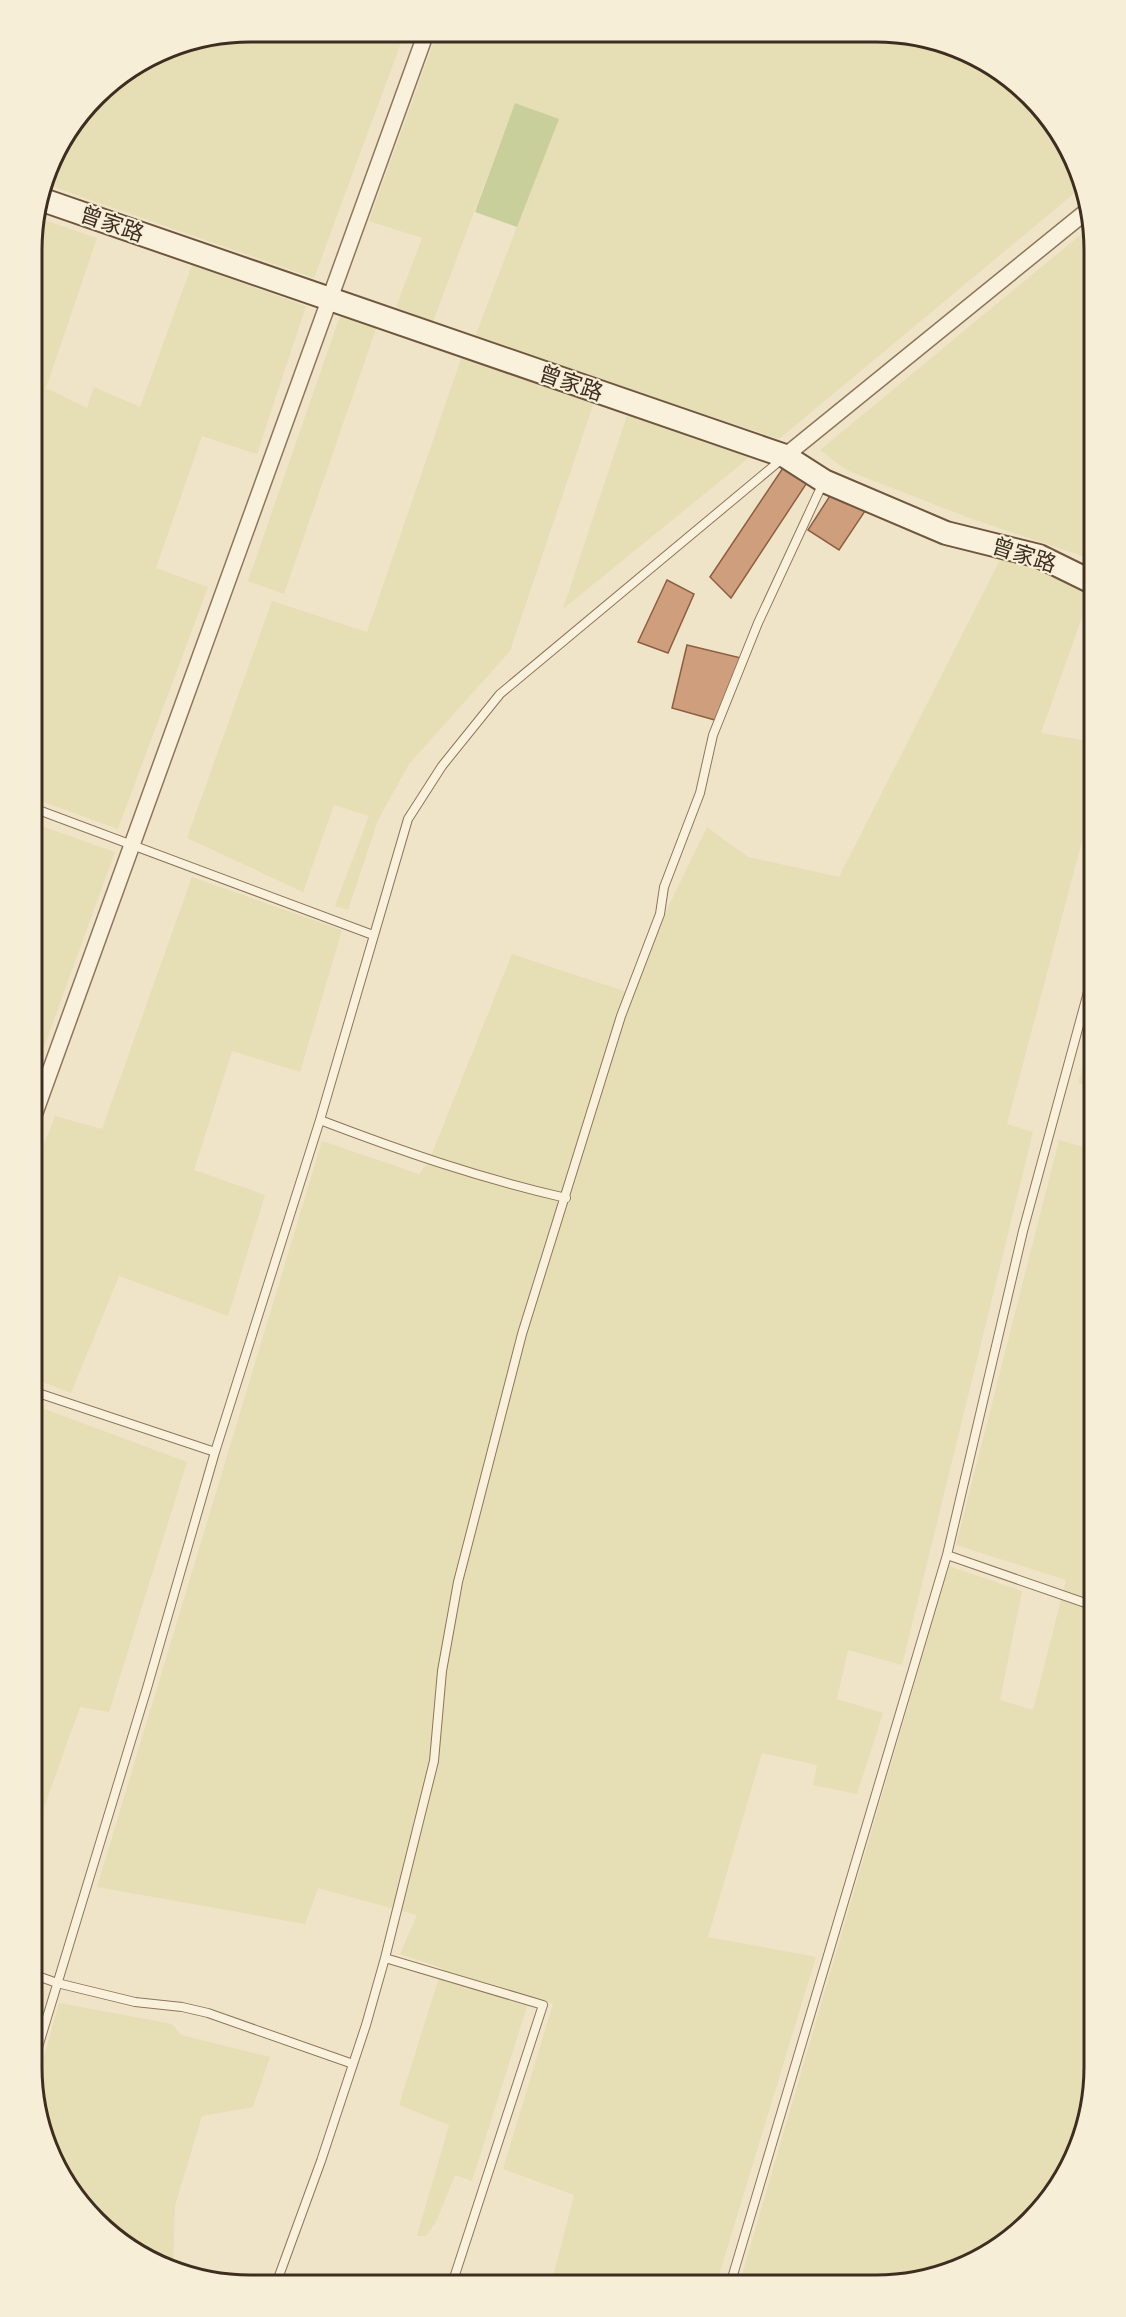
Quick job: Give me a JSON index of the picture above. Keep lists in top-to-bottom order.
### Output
{
  "streets": {
    "street": ["曾家路"]
  }
}
